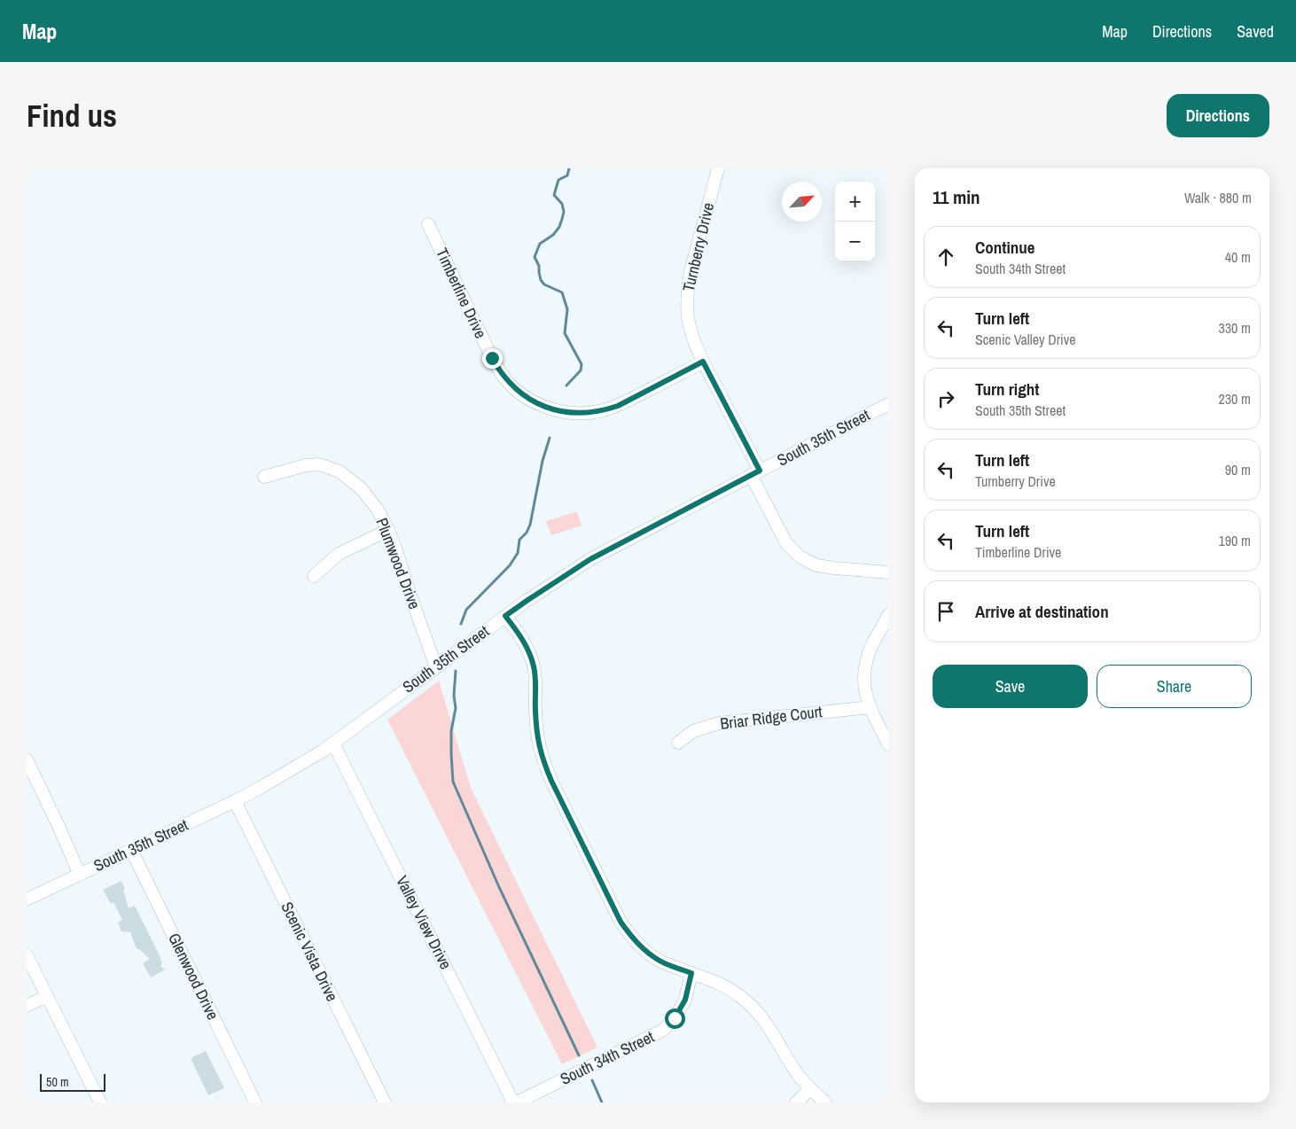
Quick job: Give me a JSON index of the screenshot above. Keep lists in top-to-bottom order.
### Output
{
  "streets": {
    "street": [
      "Turnberry Drive",
      "Timberline Drive",
      "South 35th Street",
      "Plumwood Drive",
      "Briar Ridge Court",
      "Valley View Drive",
      "Scenic Vista Drive",
      "Glenwood Drive",
      "South 34th Street"
    ]
  },
  "crossings": [
    ["Turnberry Drive", "Timberline Drive"],
    ["Turnberry Drive", "South 35th Street"],
    ["South 35th Street", "Plumwood Drive"],
    ["South 35th Street", "Valley View Drive"],
    ["South 35th Street", "Scenic Vista Drive"],
    ["South 35th Street", "Glenwood Drive"]
  ],
  "scale_bar": "50 m",
  "north": "top right",
  "page": {
    "header": "Map",
    "nav": ["Map", "Directions", "Saved"],
    "buttons": [
      "Directions",
      ["Save", "Share"]
    ],
    "title": "Find us",
    "heading": ["11 min", "Walk · 880 m"],
    "map_buttons": ["+", "−"],
    "list": [
      ["Continue", "South 34th Street", "40 m"],
      ["Turn left", "Scenic Valley Drive", "330 m"],
      ["Turn right", "South 35th Street", "230 m"],
      ["Turn left", "Turnberry Drive", "90 m"],
      ["Turn left", "Timberline Drive", "190 m"],
      "Arrive at destination"
    ],
    "scale": "50 m"
  }
}
